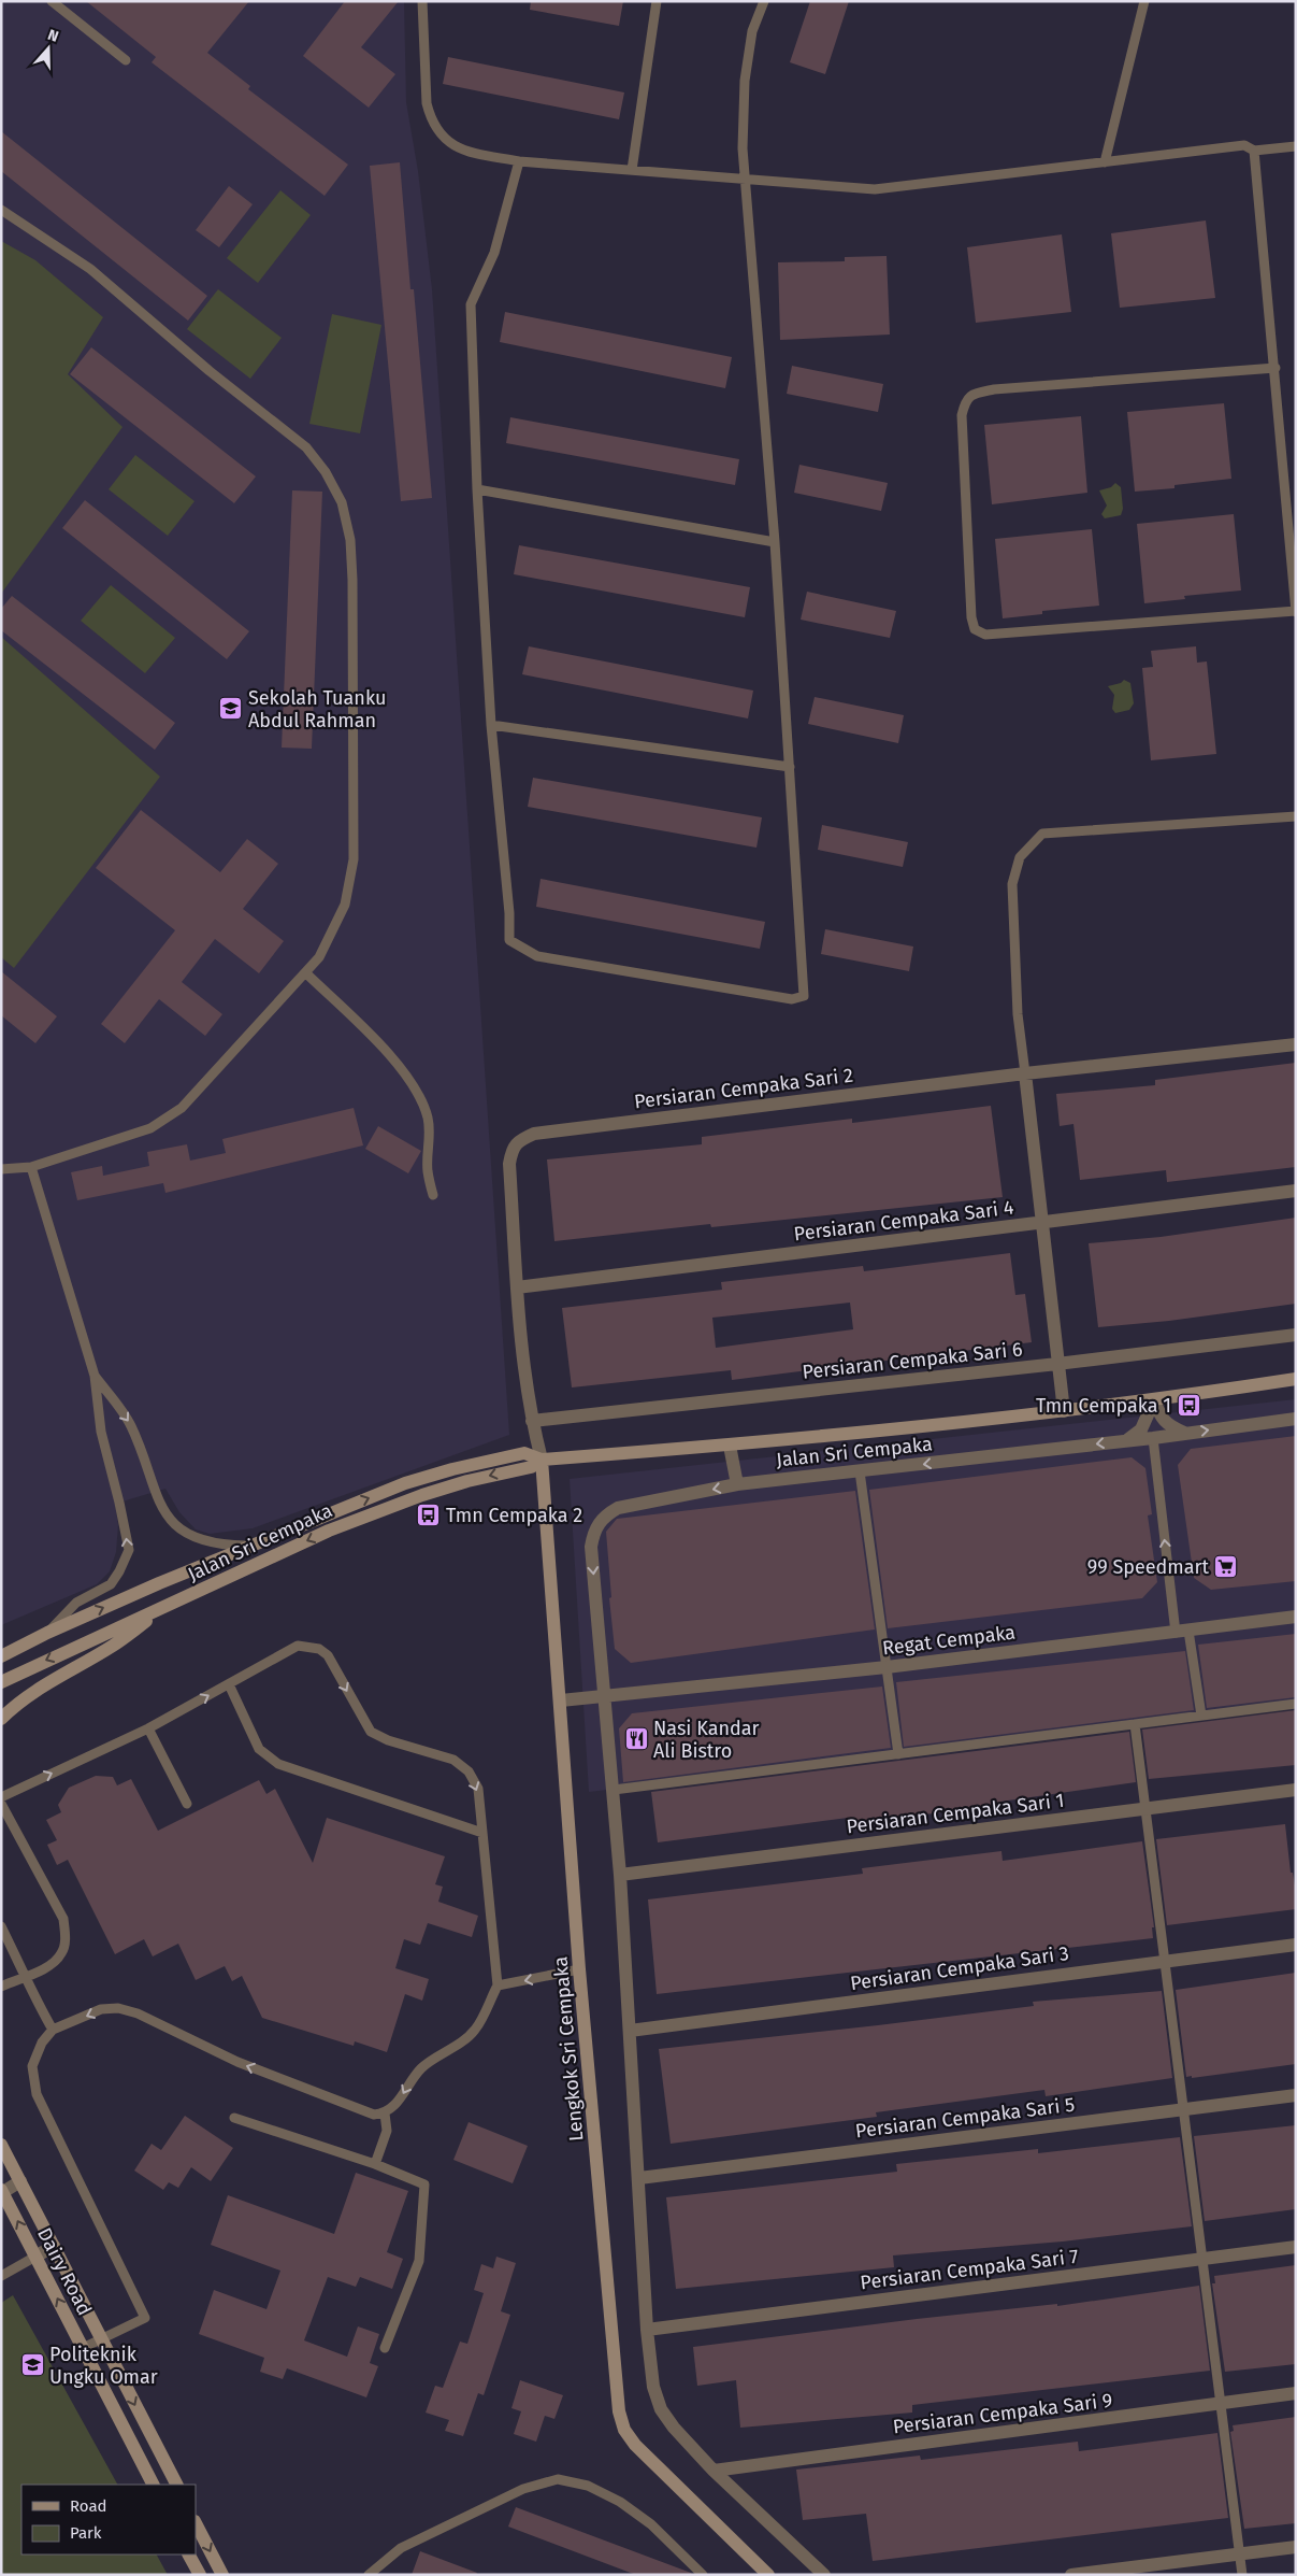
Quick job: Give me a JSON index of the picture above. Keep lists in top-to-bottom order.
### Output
{
  "streets": {
    "street": [
      "Persiaran Cempaka Sari 2",
      "Persiaran Cempaka Sari 4",
      "Persiaran Cempaka Sari 6",
      "Jalan Sri Cempaka",
      "Regat Cempaka",
      "Persiaran Cempaka Sari 1",
      "Persiaran Cempaka Sari 3",
      "Lengkok Sri Cempaka",
      "Persiaran Cempaka Sari 5",
      "Persiaran Cempaka Sari 7",
      "Dairy Road",
      "Persiaran Cempaka Sari 9"
    ]
  },
  "crossings": [
    ["Persiaran Cempaka Sari 2", "Persiaran Cempaka Sari 4"],
    ["Persiaran Cempaka Sari 2", "Persiaran Cempaka Sari 6"],
    ["Persiaran Cempaka Sari 2", "Jalan Sri Cempaka"],
    ["Persiaran Cempaka Sari 2", "Lengkok Sri Cempaka"],
    ["Jalan Sri Cempaka", "Regat Cempaka"],
    ["Jalan Sri Cempaka", "Persiaran Cempaka Sari 1"],
    ["Jalan Sri Cempaka", "Persiaran Cempaka Sari 3"],
    ["Jalan Sri Cempaka", "Lengkok Sri Cempaka"],
    ["Jalan Sri Cempaka", "Persiaran Cempaka Sari 5"],
    ["Jalan Sri Cempaka", "Persiaran Cempaka Sari 7"],
    ["Jalan Sri Cempaka", "Persiaran Cempaka Sari 9"],
    ["Regat Cempaka", "Lengkok Sri Cempaka"]
  ],
  "places": {
    "school or university": ["Sekolah Tuanku Abdul Rahman", "Politeknik Ungku Omar"],
    "bus stop": ["Tmn Cempaka 1", "Tmn Cempaka 2"],
    "supermarket": ["99 Speedmart"],
    "restaurant": ["Nasi Kandar Ali Bistro"]
  },
  "legend": ["Road", "Park"],
  "north": "top"
}
